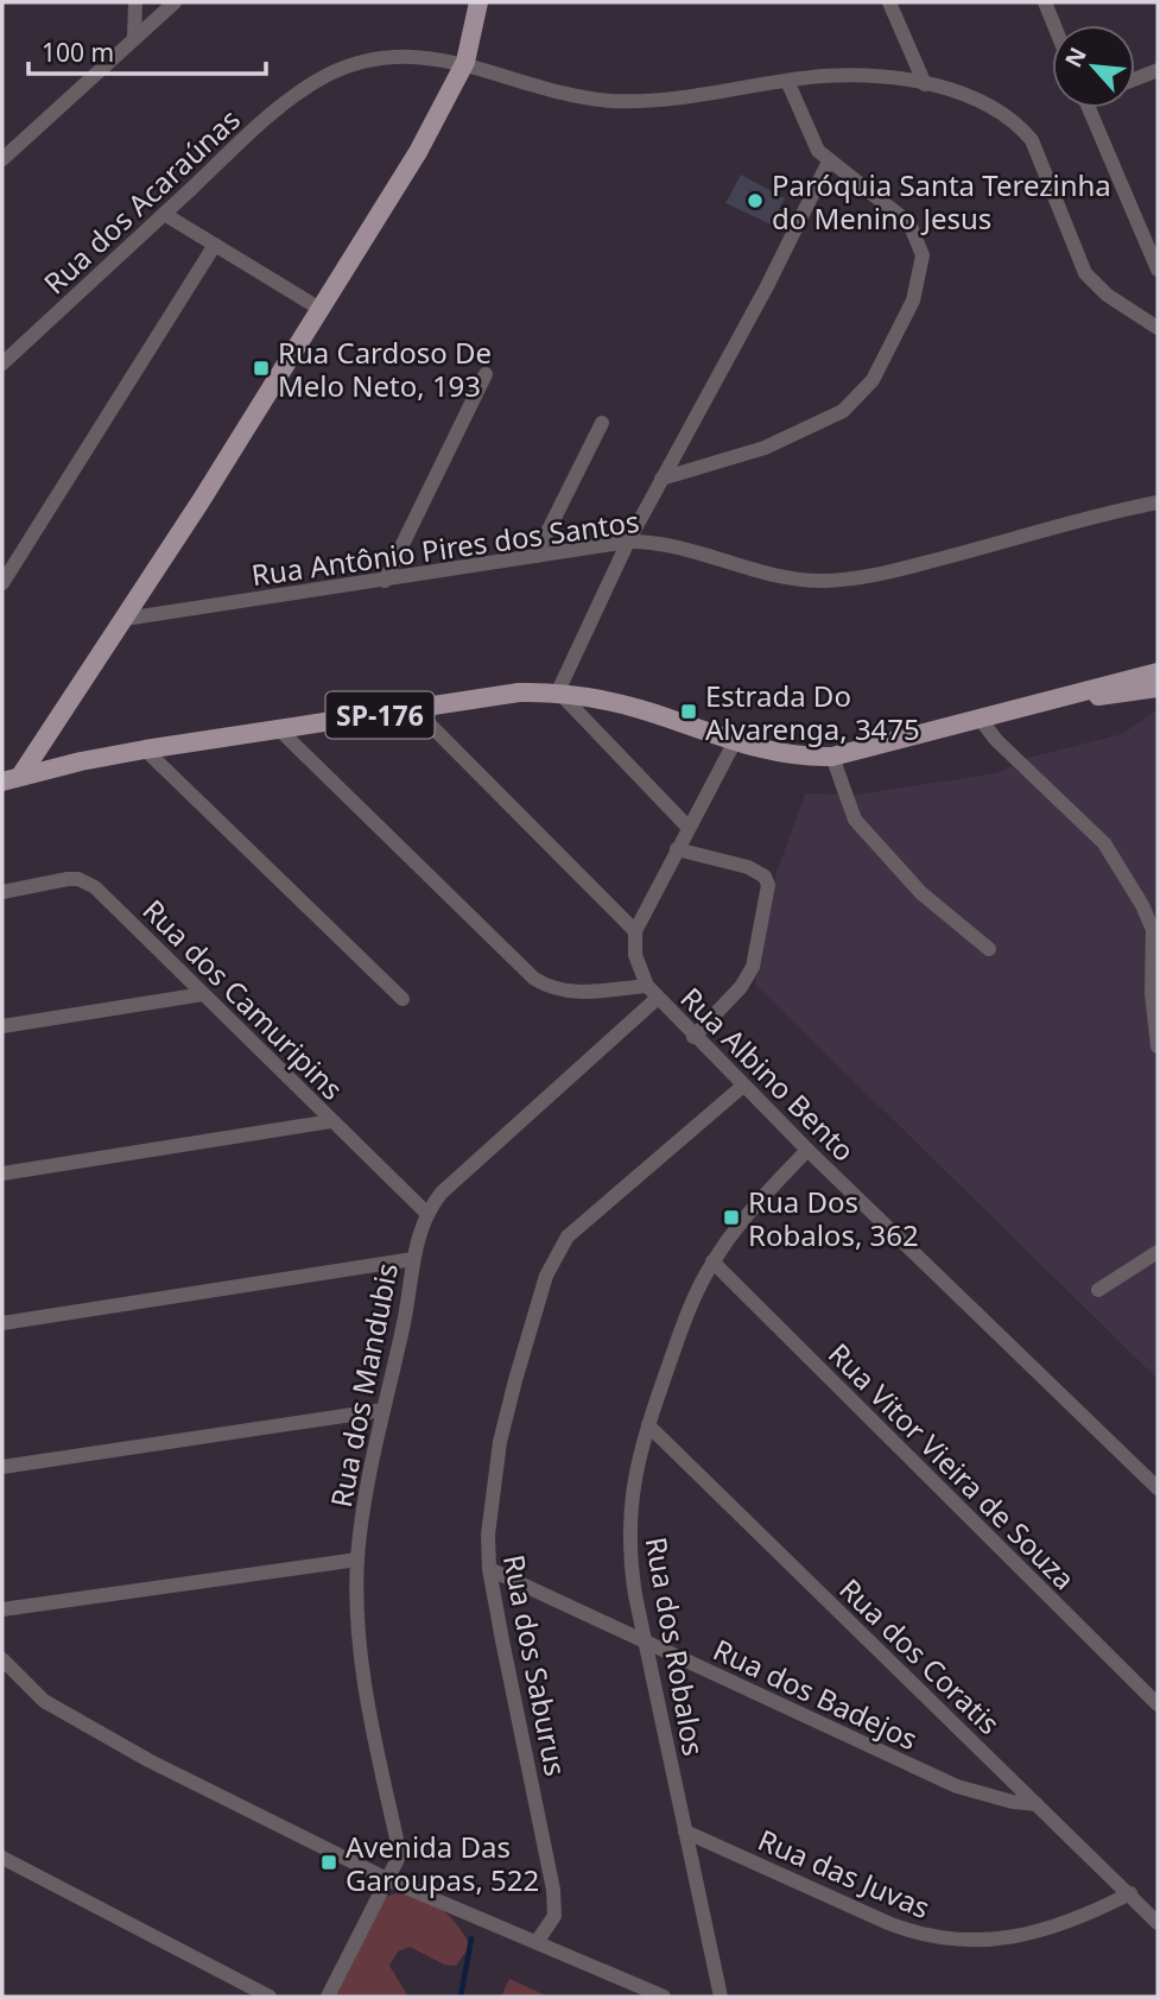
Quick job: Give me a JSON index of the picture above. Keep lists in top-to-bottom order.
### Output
{
  "streets": {
    "main road": ["SP-176"],
    "street": [
      "Rua dos Acaraúnas",
      "Rua Antônio Pires dos Santos",
      "Rua dos Camuripins",
      "Rua Albino Bento",
      "Rua dos Mandubis",
      "Rua Vitor Vieira de Souza",
      "Rua dos Robalos",
      "Rua dos Coratis",
      "Rua dos Saburus",
      "Rua dos Badejos",
      "Rua das Juvas"
    ]
  },
  "crossings": [
    ["Rua dos Camuripins", "Rua dos Mandubis"],
    ["Rua Albino Bento", "Rua dos Mandubis"],
    ["Rua Albino Bento", "Rua dos Robalos"],
    ["Rua Albino Bento", "Rua dos Saburus"],
    ["Rua Vitor Vieira de Souza", "Rua dos Robalos"],
    ["Rua dos Robalos", "Rua dos Coratis"],
    ["Rua dos Robalos", "Rua dos Badejos"],
    ["Rua dos Robalos", "Rua das Juvas"],
    ["Rua dos Coratis", "Rua dos Badejos"],
    ["Rua dos Coratis", "Rua das Juvas"],
    ["Rua dos Saburus", "Rua dos Badejos"]
  ],
  "places": {
    "other": ["Paróquia Santa Terezinha do Menino Jesus"],
    "transit": [
      "Rua Cardoso De Melo Neto, 193",
      "Estrada Do Alvarenga, 3475",
      "Rua Dos Robalos, 362",
      "Avenida Das Garoupas, 522"
    ]
  },
  "scale_bar": "100 m",
  "north": "top left"
}
